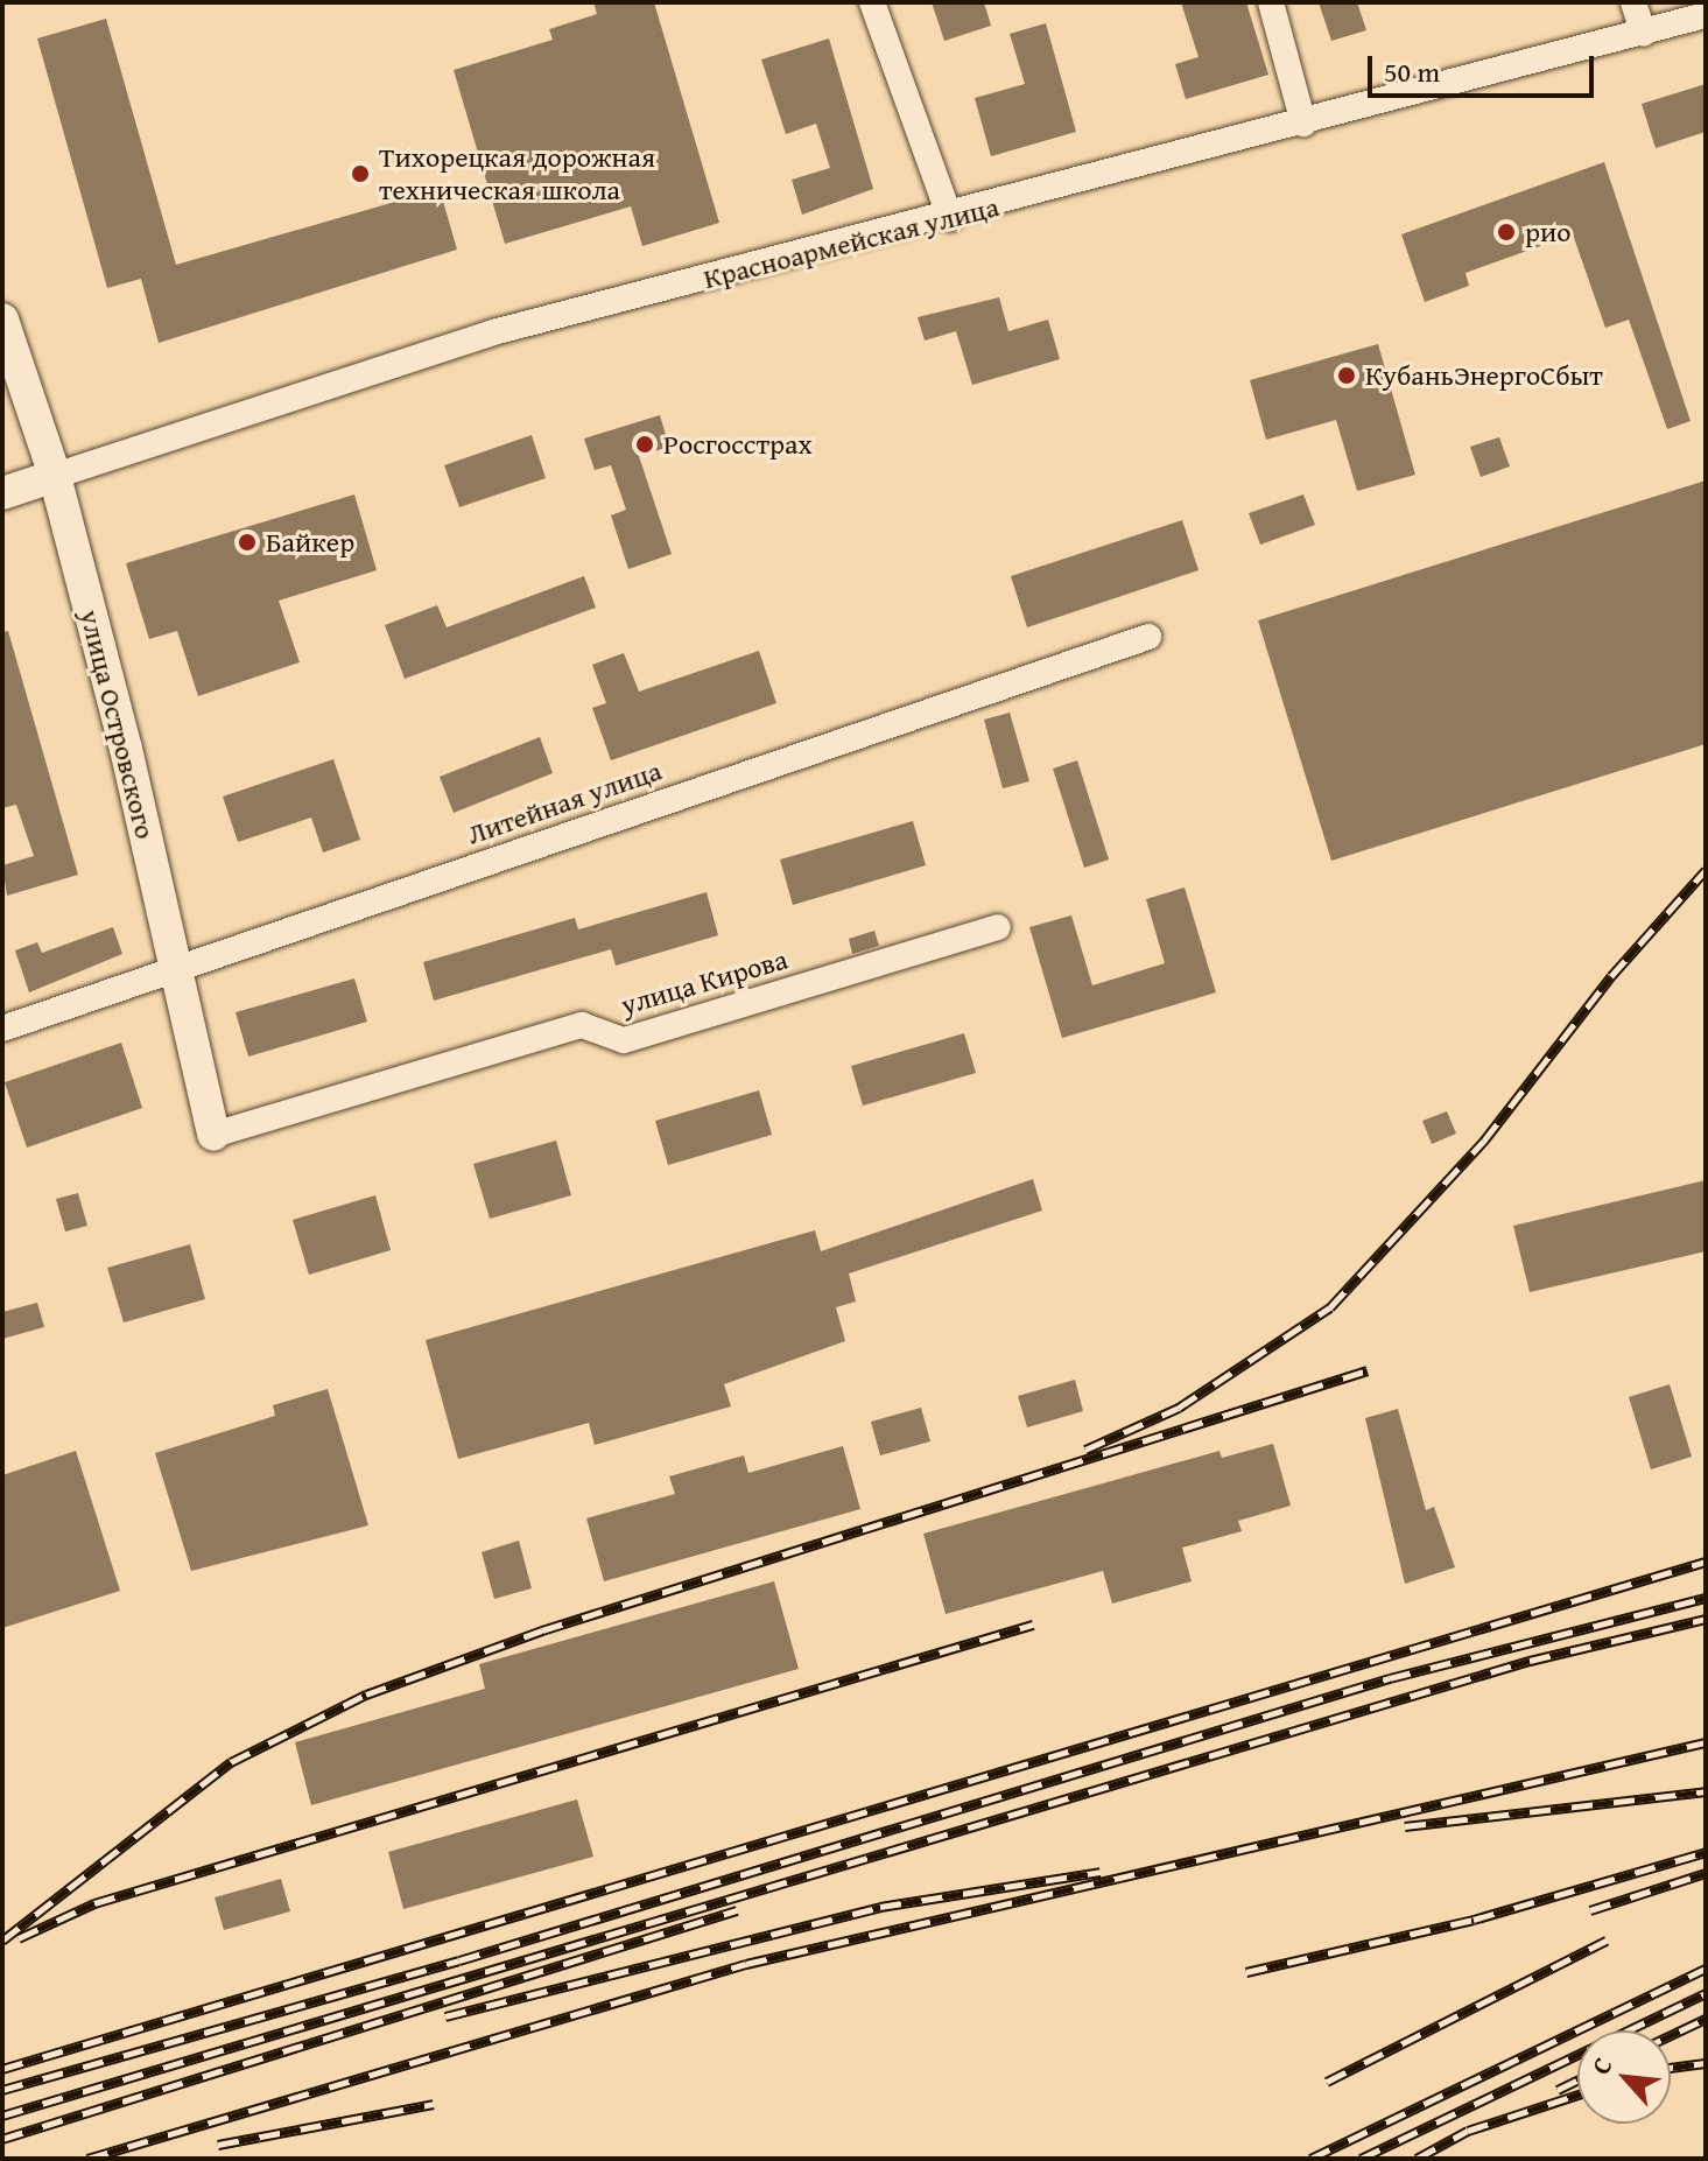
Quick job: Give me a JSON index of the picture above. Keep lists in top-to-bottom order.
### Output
{
  "streets": {
    "street": [
      "Красноармейская улица",
      "улица Островского",
      "Литейная улица",
      "улица Кирова"
    ]
  },
  "crossings": [
    ["Красноармейская улица", "улица Островского"],
    ["улица Островского", "Литейная улица"],
    ["улица Островского", "улица Кирова"]
  ],
  "places": [
    "Тихорецкая дорожная техническая школа",
    "рио",
    "КубаньЭнергоСбыт",
    "Росгосстрах",
    "Байкер"
  ],
  "scale_bar": "50 m",
  "north": "top left"
}
